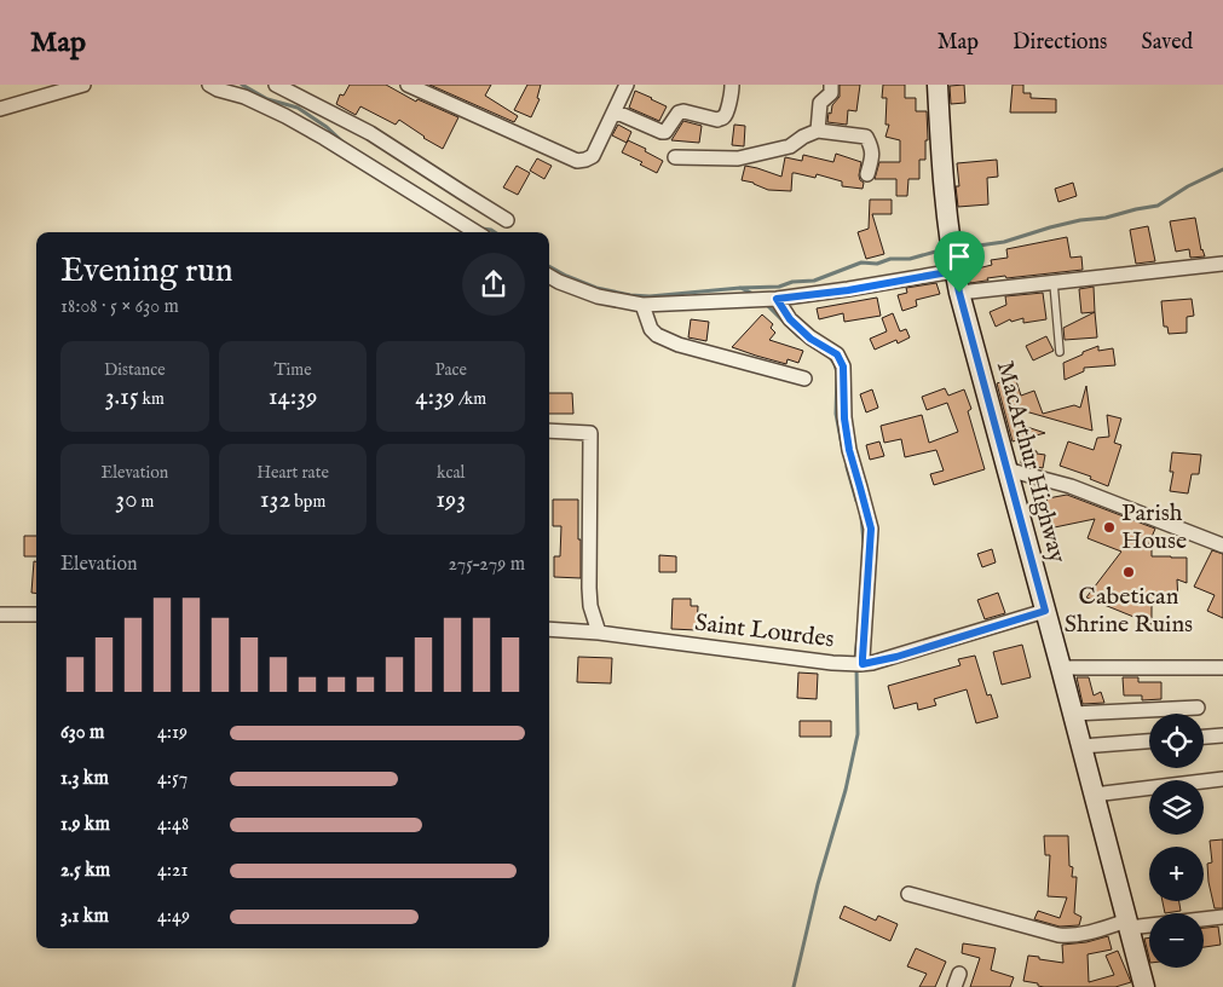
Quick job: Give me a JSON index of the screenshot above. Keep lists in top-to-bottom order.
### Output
{
  "streets": {
    "main road": ["MacArthur Highway"],
    "street": ["Saint Lourdes"]
  },
  "crossings": [
    ["MacArthur Highway", "Saint Lourdes"]
  ],
  "places": ["Parish House", "Cabetican Shrine Ruins"],
  "page": {
    "header": "Map",
    "nav": ["Map", "Directions", "Saved"],
    "heading": ["Evening run", "18:08 · 5 × 630 m"],
    "stats": [
      ["Distance", "3.15 km"],
      ["Time", "14:39"],
      ["Pace", "4:39 /km"],
      ["Elevation", "30 m"],
      ["Heart rate", "132 bpm"],
      ["kcal", "193"]
    ],
    "chart": ["Elevation", "275–279 m"],
    "list": [
      {
        "name": "630 m",
        "note": "4:19"
      },
      {
        "name": "1.3 km",
        "note": "4:57"
      },
      {
        "name": "1.9 km",
        "note": "4:48"
      },
      {
        "name": "2.5 km",
        "note": "4:21"
      },
      {
        "name": "3.1 km",
        "note": "4:49"
      }
    ],
    "map_buttons": ["+", "−"]
  }
}
